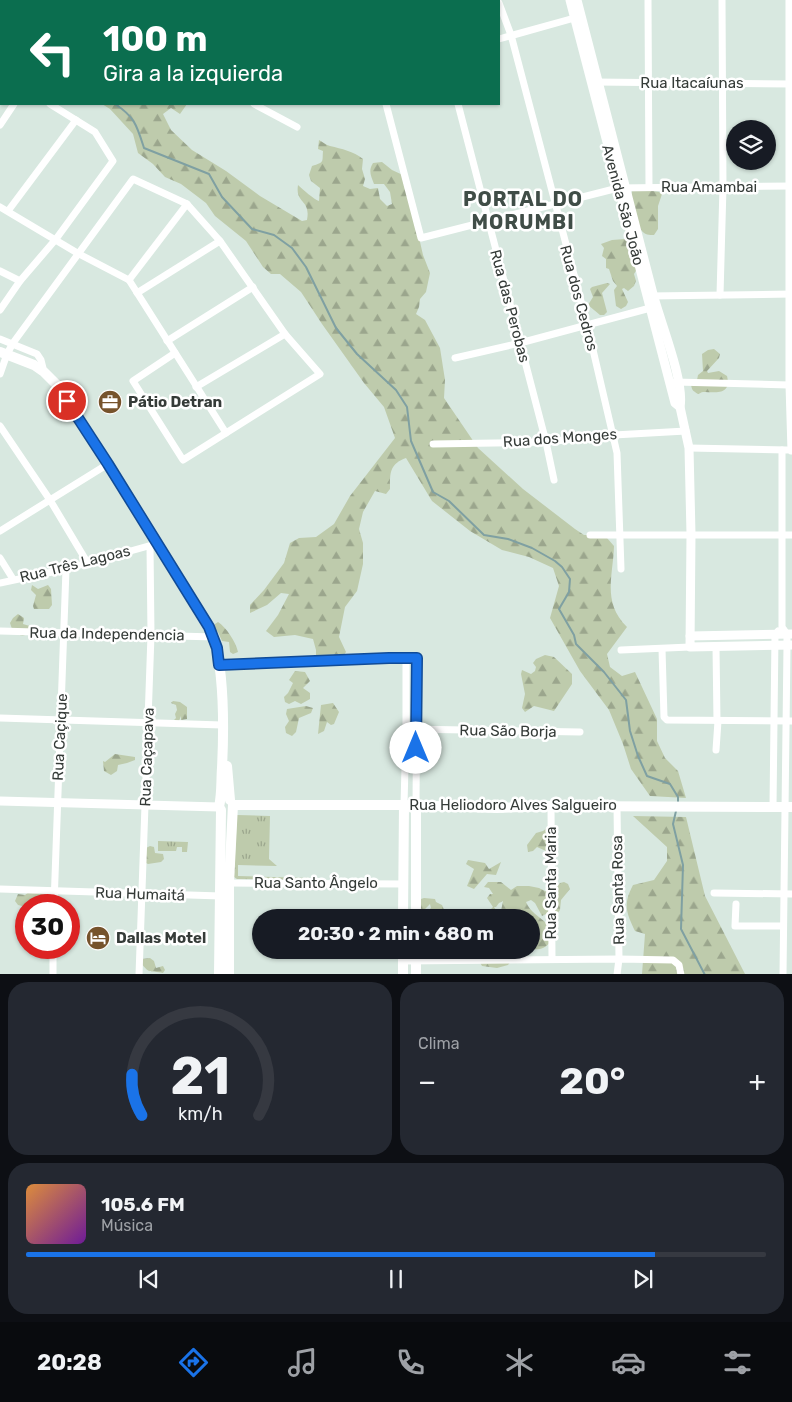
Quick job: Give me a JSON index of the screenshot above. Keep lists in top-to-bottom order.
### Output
{
  "streets": {
    "main road": ["Rua Heliodoro Alves Salgueiro"],
    "street": [
      "Rua Itacaíunas",
      "Rua Amambai",
      "Avenida São João",
      "Rua dos Cedros",
      "Rua das Perobas",
      "Rua dos Monges",
      "Rua Três Lagoas",
      "Rua da Independencia",
      "Rua São Borja",
      "Rua Caçique",
      "Rua Caçapava",
      "Rua Santo Ângelo",
      "Rua Santa Maria",
      "Rua Santa Rosa",
      "Rua Humaitá"
    ]
  },
  "crossings": [
    ["Rua Itacaíunas", "Avenida São João"],
    ["Rua Amambai", "Avenida São João"],
    ["Rua Amambai", "Rua dos Cedros"],
    ["Rua Amambai", "Rua das Perobas"],
    ["Avenida São João", "Rua dos Monges"],
    ["Rua dos Cedros", "Rua dos Monges"],
    ["Rua das Perobas", "Rua dos Monges"],
    ["Rua Três Lagoas", "Rua Caçique"],
    ["Rua Três Lagoas", "Rua Caçapava"],
    ["Rua da Independencia", "Rua Caçique"],
    ["Rua da Independencia", "Rua Caçapava"],
    ["Rua Caçique", "Rua Heliodoro Alves Salgueiro"],
    ["Rua Caçique", "Rua Humaitá"],
    ["Rua Caçapava", "Rua Heliodoro Alves Salgueiro"],
    ["Rua Caçapava", "Rua Humaitá"],
    ["Rua Heliodoro Alves Salgueiro", "Rua Santa Maria"],
    ["Rua Heliodoro Alves Salgueiro", "Rua Santa Rosa"]
  ],
  "districts": ["PORTAL DO MORUMBI"],
  "places": {
    "office": ["Pátio Detran"],
    "hotel": ["Dallas Motel"]
  },
  "page": {
    "turn": ["100 m", "Gira a la izquierda"],
    "limit": "30",
    "trip": "20:30 · 2 min · 680 m",
    "tile": "Clima",
    "heat": ["−", "20°", "+"],
    "song": ["105.6 FM", "Música"],
    "tabs": "20:28",
    "gauge": ["21", "km/h"]
  }
}
